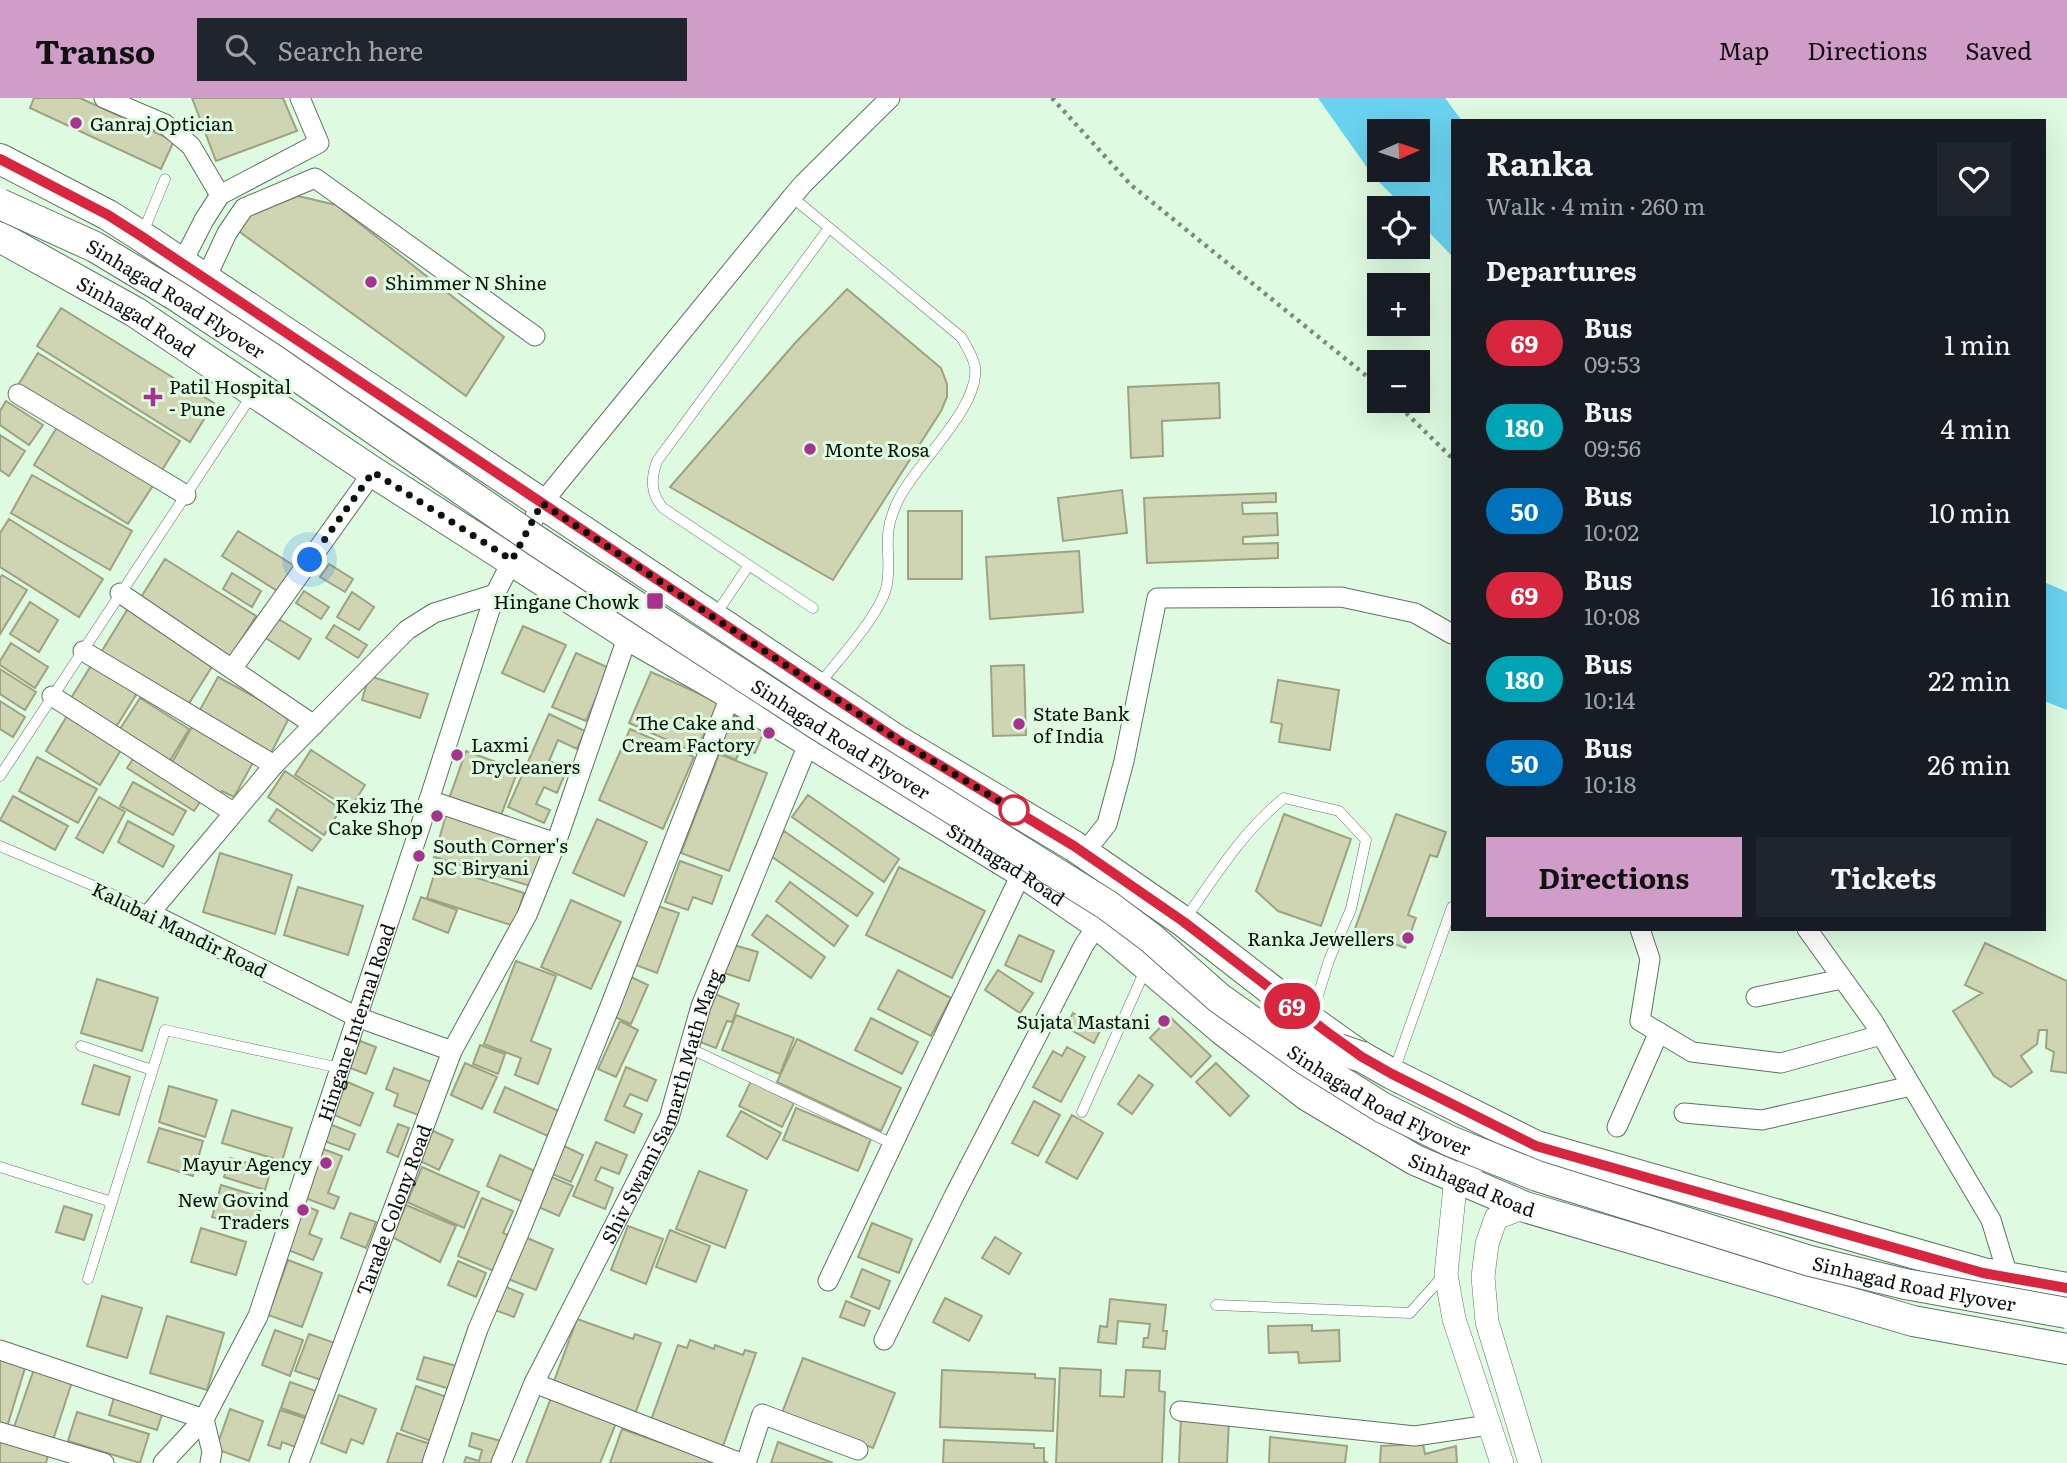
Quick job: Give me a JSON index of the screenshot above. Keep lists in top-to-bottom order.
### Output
{
  "streets": {
    "main road": ["Sinhagad Road Flyover", "Sinhagad Road"],
    "street": [
      "Kalubai Mandir Road",
      "Hingane Internal Road",
      "Shiv Swami Samarth Math Marg",
      "Tarade Colony Road"
    ]
  },
  "crossings": [
    ["Sinhagad Road", "Hingane Internal Road"],
    ["Sinhagad Road", "Shiv Swami Samarth Math Marg"],
    ["Sinhagad Road", "Tarade Colony Road"],
    ["Kalubai Mandir Road", "Hingane Internal Road"]
  ],
  "places": {
    "other": [
      "Ganraj Optician",
      "Shimmer N Shine",
      "Monte Rosa",
      "State Bank of India",
      "The Cake and Cream Factory",
      "Laxmi Drycleaners",
      "Kekiz The Cake Shop",
      "South Corner's SC Biryani",
      "Ranka Jewellers",
      "Sujata Mastani",
      "Mayur Agency",
      "New Govind Traders"
    ],
    "health": ["Patil Hospital - Pune"],
    "transit": ["Hingane Chowk"]
  },
  "lines": ["bus line 69"],
  "north": "right",
  "page": {
    "header": "Transo",
    "search": "Search here",
    "nav": ["Map", "Directions", "Saved"],
    "on_map": "69",
    "map_buttons": ["+", "−"],
    "heading": [
      ["Ranka", "Walk · 4 min · 260 m"],
      "Departures"
    ],
    "list": [
      {
        "mark": "69",
        "name": "Bus",
        "note": "09:53",
        "value": "1 min"
      },
      {
        "mark": "180",
        "name": "Bus",
        "note": "09:56",
        "value": "4 min"
      },
      {
        "mark": "50",
        "name": "Bus",
        "note": "10:02",
        "value": "10 min"
      },
      {
        "mark": "69",
        "name": "Bus",
        "note": "10:08",
        "value": "16 min"
      },
      {
        "mark": "180",
        "name": "Bus",
        "note": "10:14",
        "value": "22 min"
      },
      {
        "mark": "50",
        "name": "Bus",
        "note": "10:18",
        "value": "26 min"
      }
    ],
    "buttons": ["Directions", "Tickets"]
  }
}
